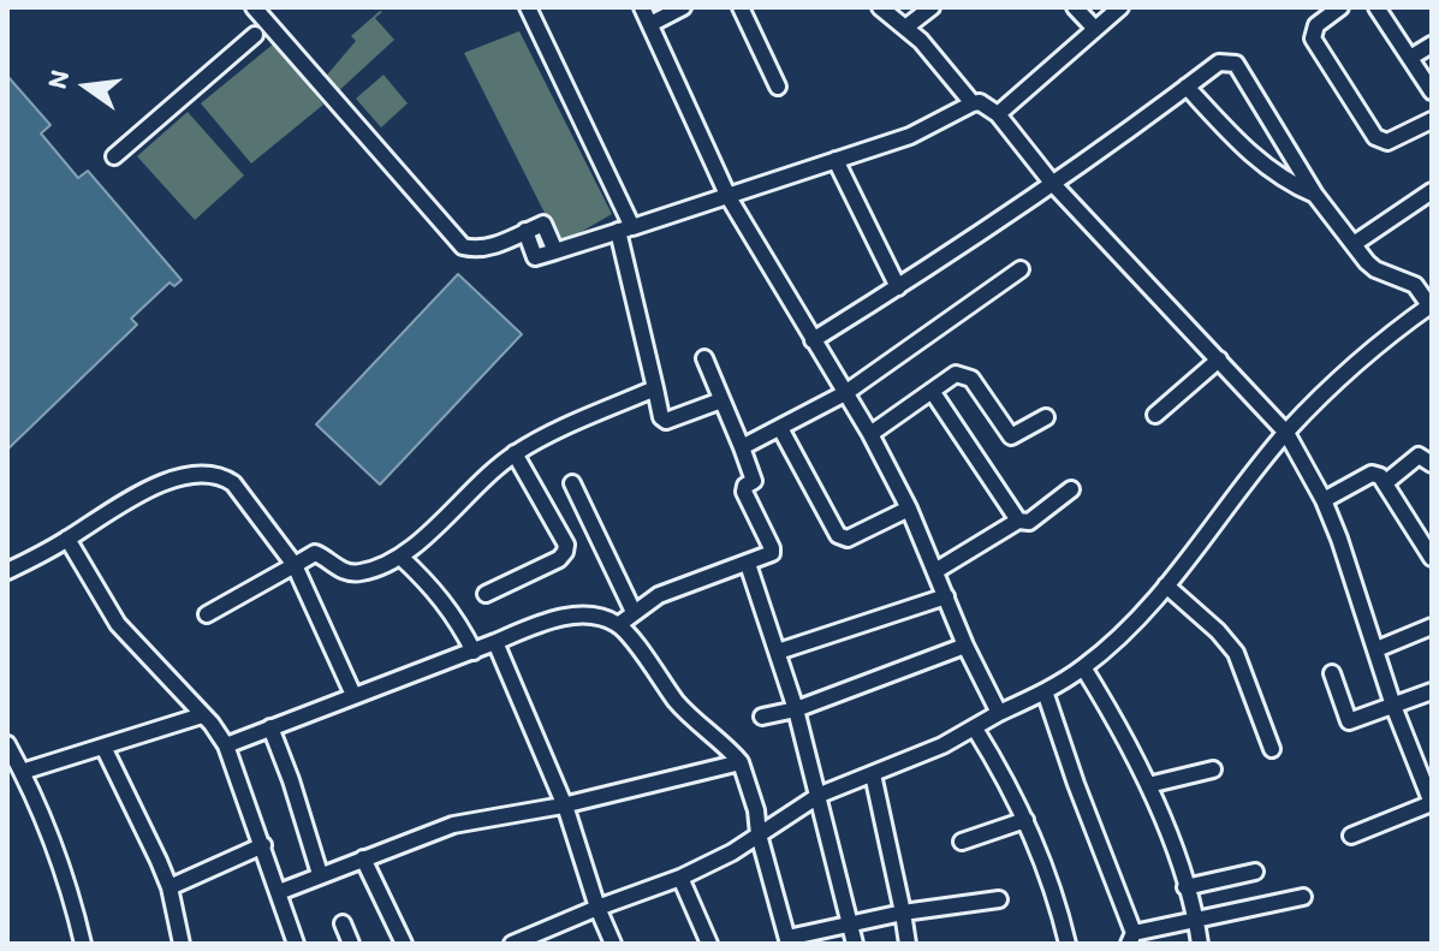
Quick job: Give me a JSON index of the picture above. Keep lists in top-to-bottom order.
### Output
{
  "north": "left"
}
